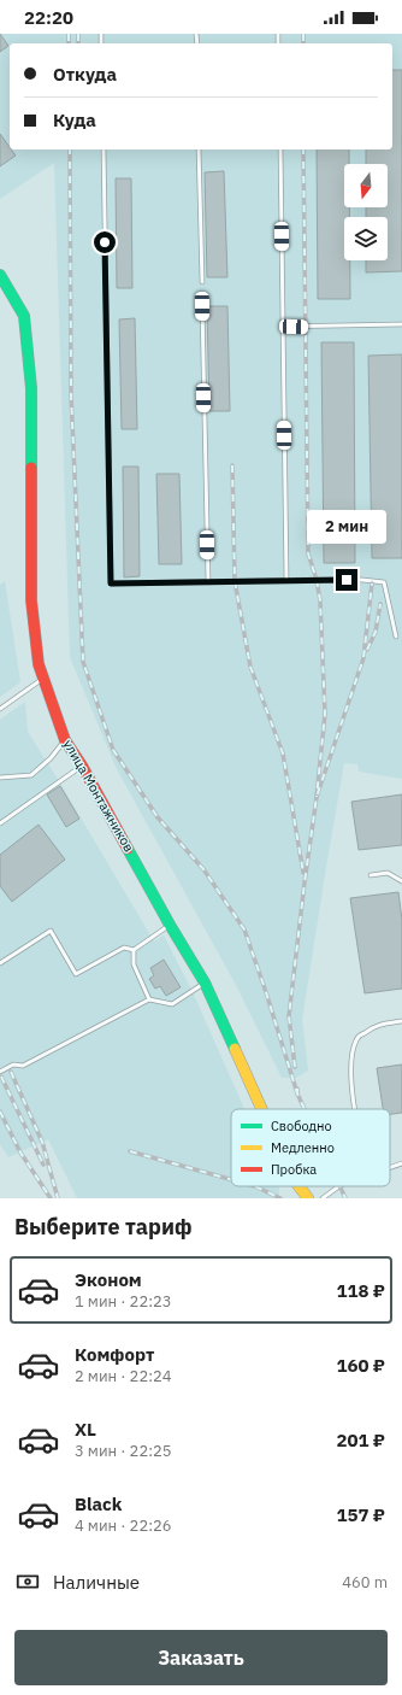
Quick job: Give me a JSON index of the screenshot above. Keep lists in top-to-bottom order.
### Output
{
  "streets": {
    "street": ["улица Монтажников"]
  },
  "legend": ["Свободно", "Медленно", "Пробка"],
  "north": "bottom",
  "page": {
    "status": "22:20",
    "banner": ["Откуда", "Куда"],
    "bubble": "2 мин",
    "heading": "Выберите тариф",
    "list": [
      {
        "name": "Эконом",
        "note": "1 мин · 22:23",
        "value": "118 ₽"
      },
      {
        "name": "Комфорт",
        "note": "2 мин · 22:24",
        "value": "160 ₽"
      },
      {
        "name": "XL",
        "note": "3 мин · 22:25",
        "value": "201 ₽"
      },
      {
        "name": "Black",
        "note": "4 мин · 22:26",
        "value": "157 ₽"
      }
    ],
    "pay": ["Наличные", "460 m"],
    "buttons": "Заказать"
  }
}
